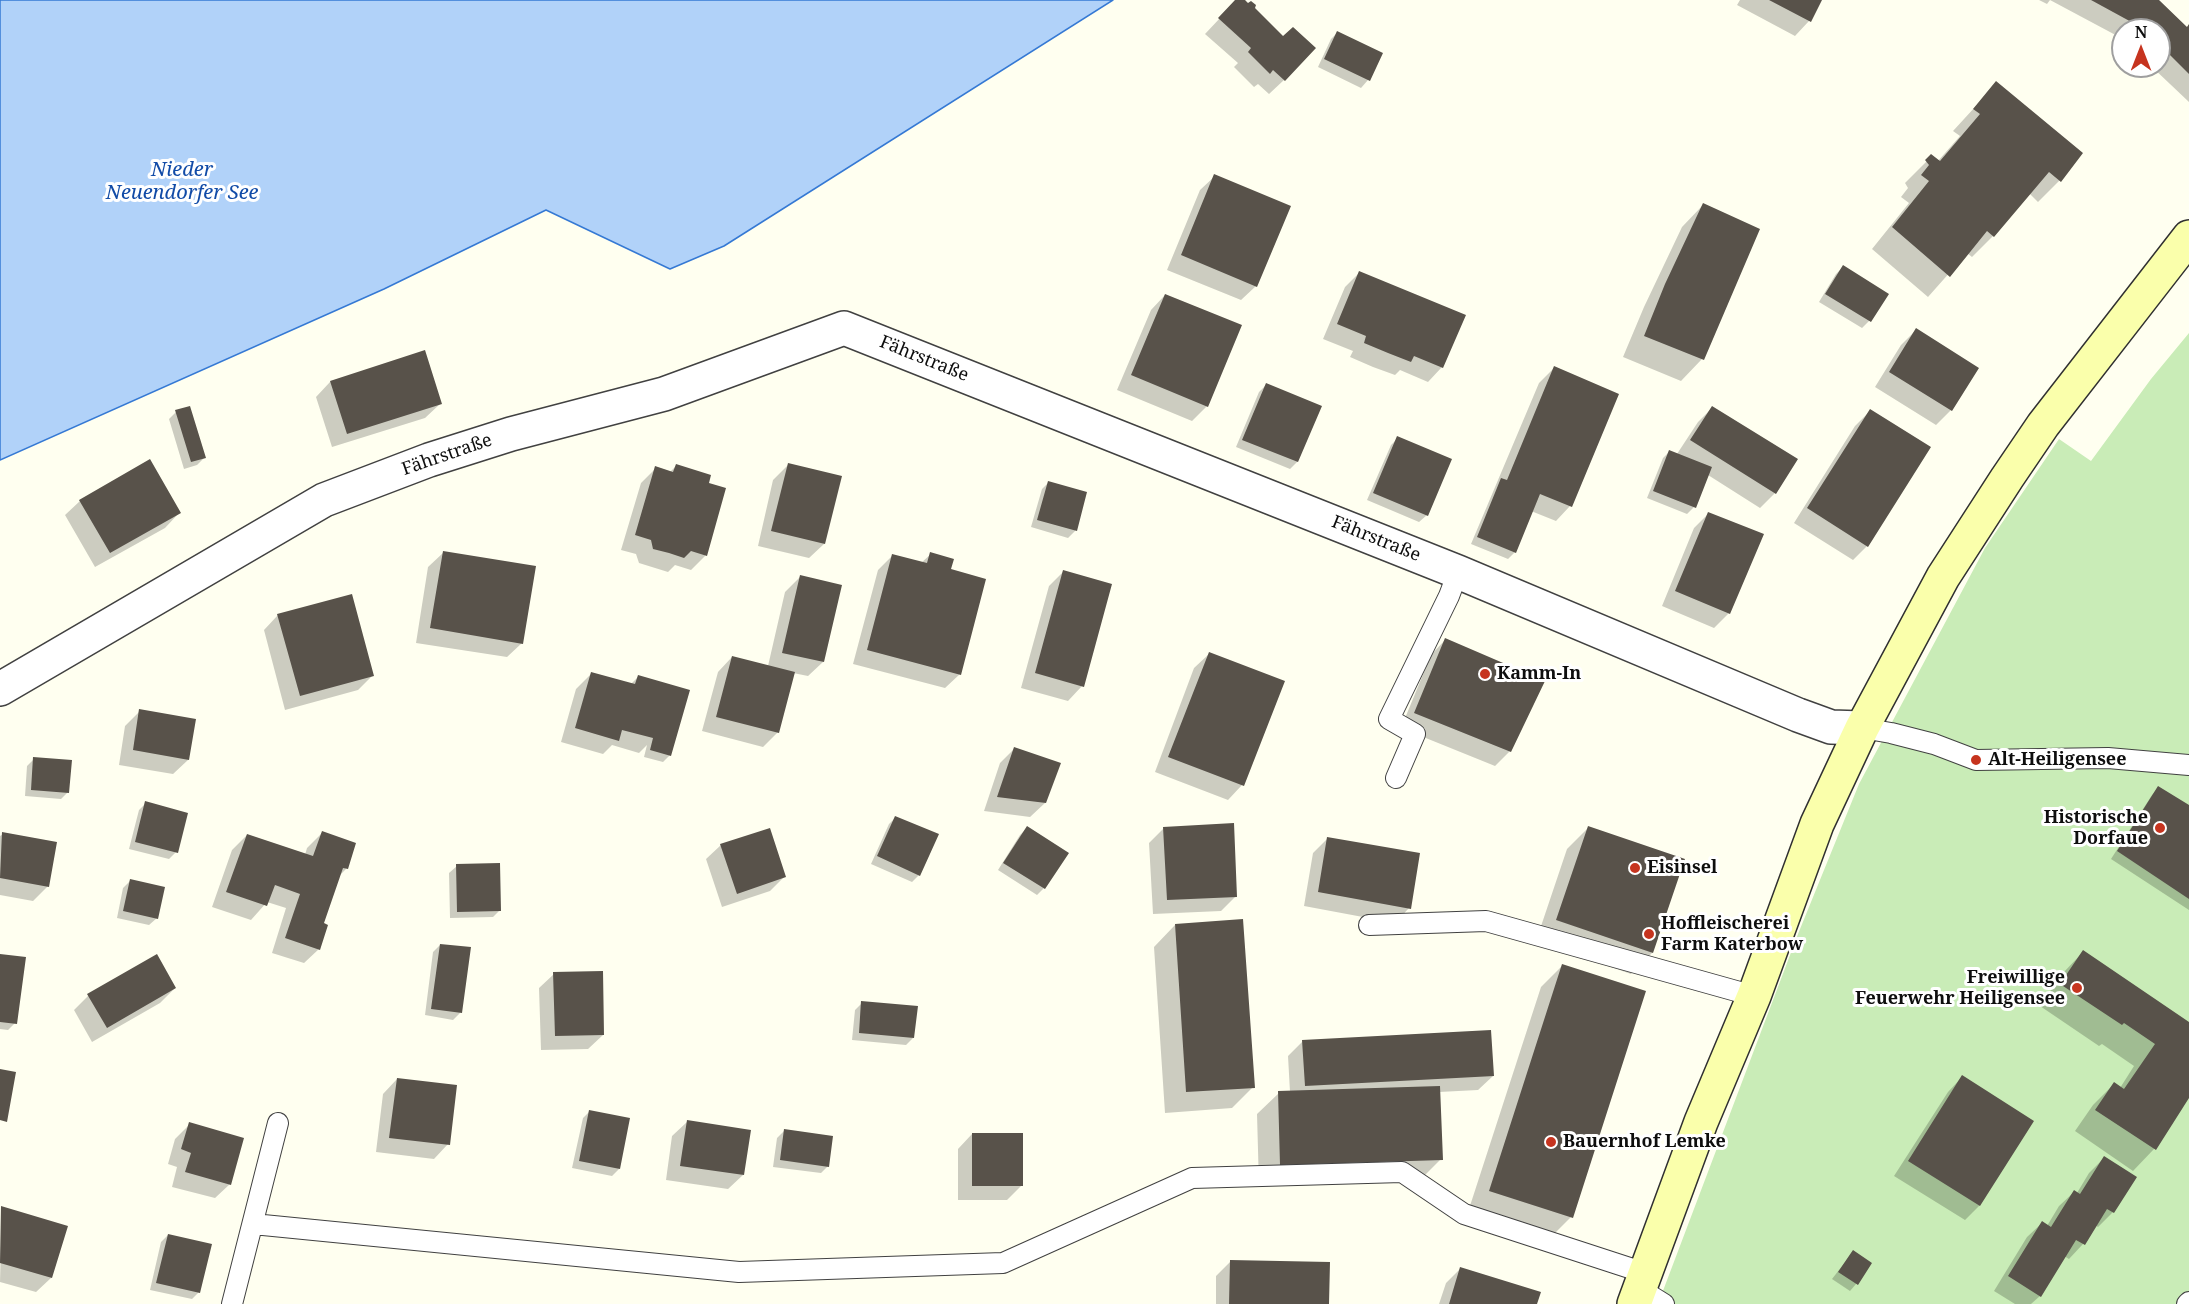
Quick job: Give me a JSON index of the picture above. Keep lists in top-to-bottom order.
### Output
{
  "streets": {
    "street": ["Fährstraße"]
  },
  "water": ["Nieder Neuendorfer See"],
  "places": [
    "Kamm-In",
    "Alt-Heiligensee",
    "Historische Dorfaue",
    "Eisinsel",
    "Hoffleischerei Farm Katerbow",
    "Freiwillige Feuerwehr Heiligensee",
    "Bauernhof Lemke"
  ],
  "north": "top"
}
